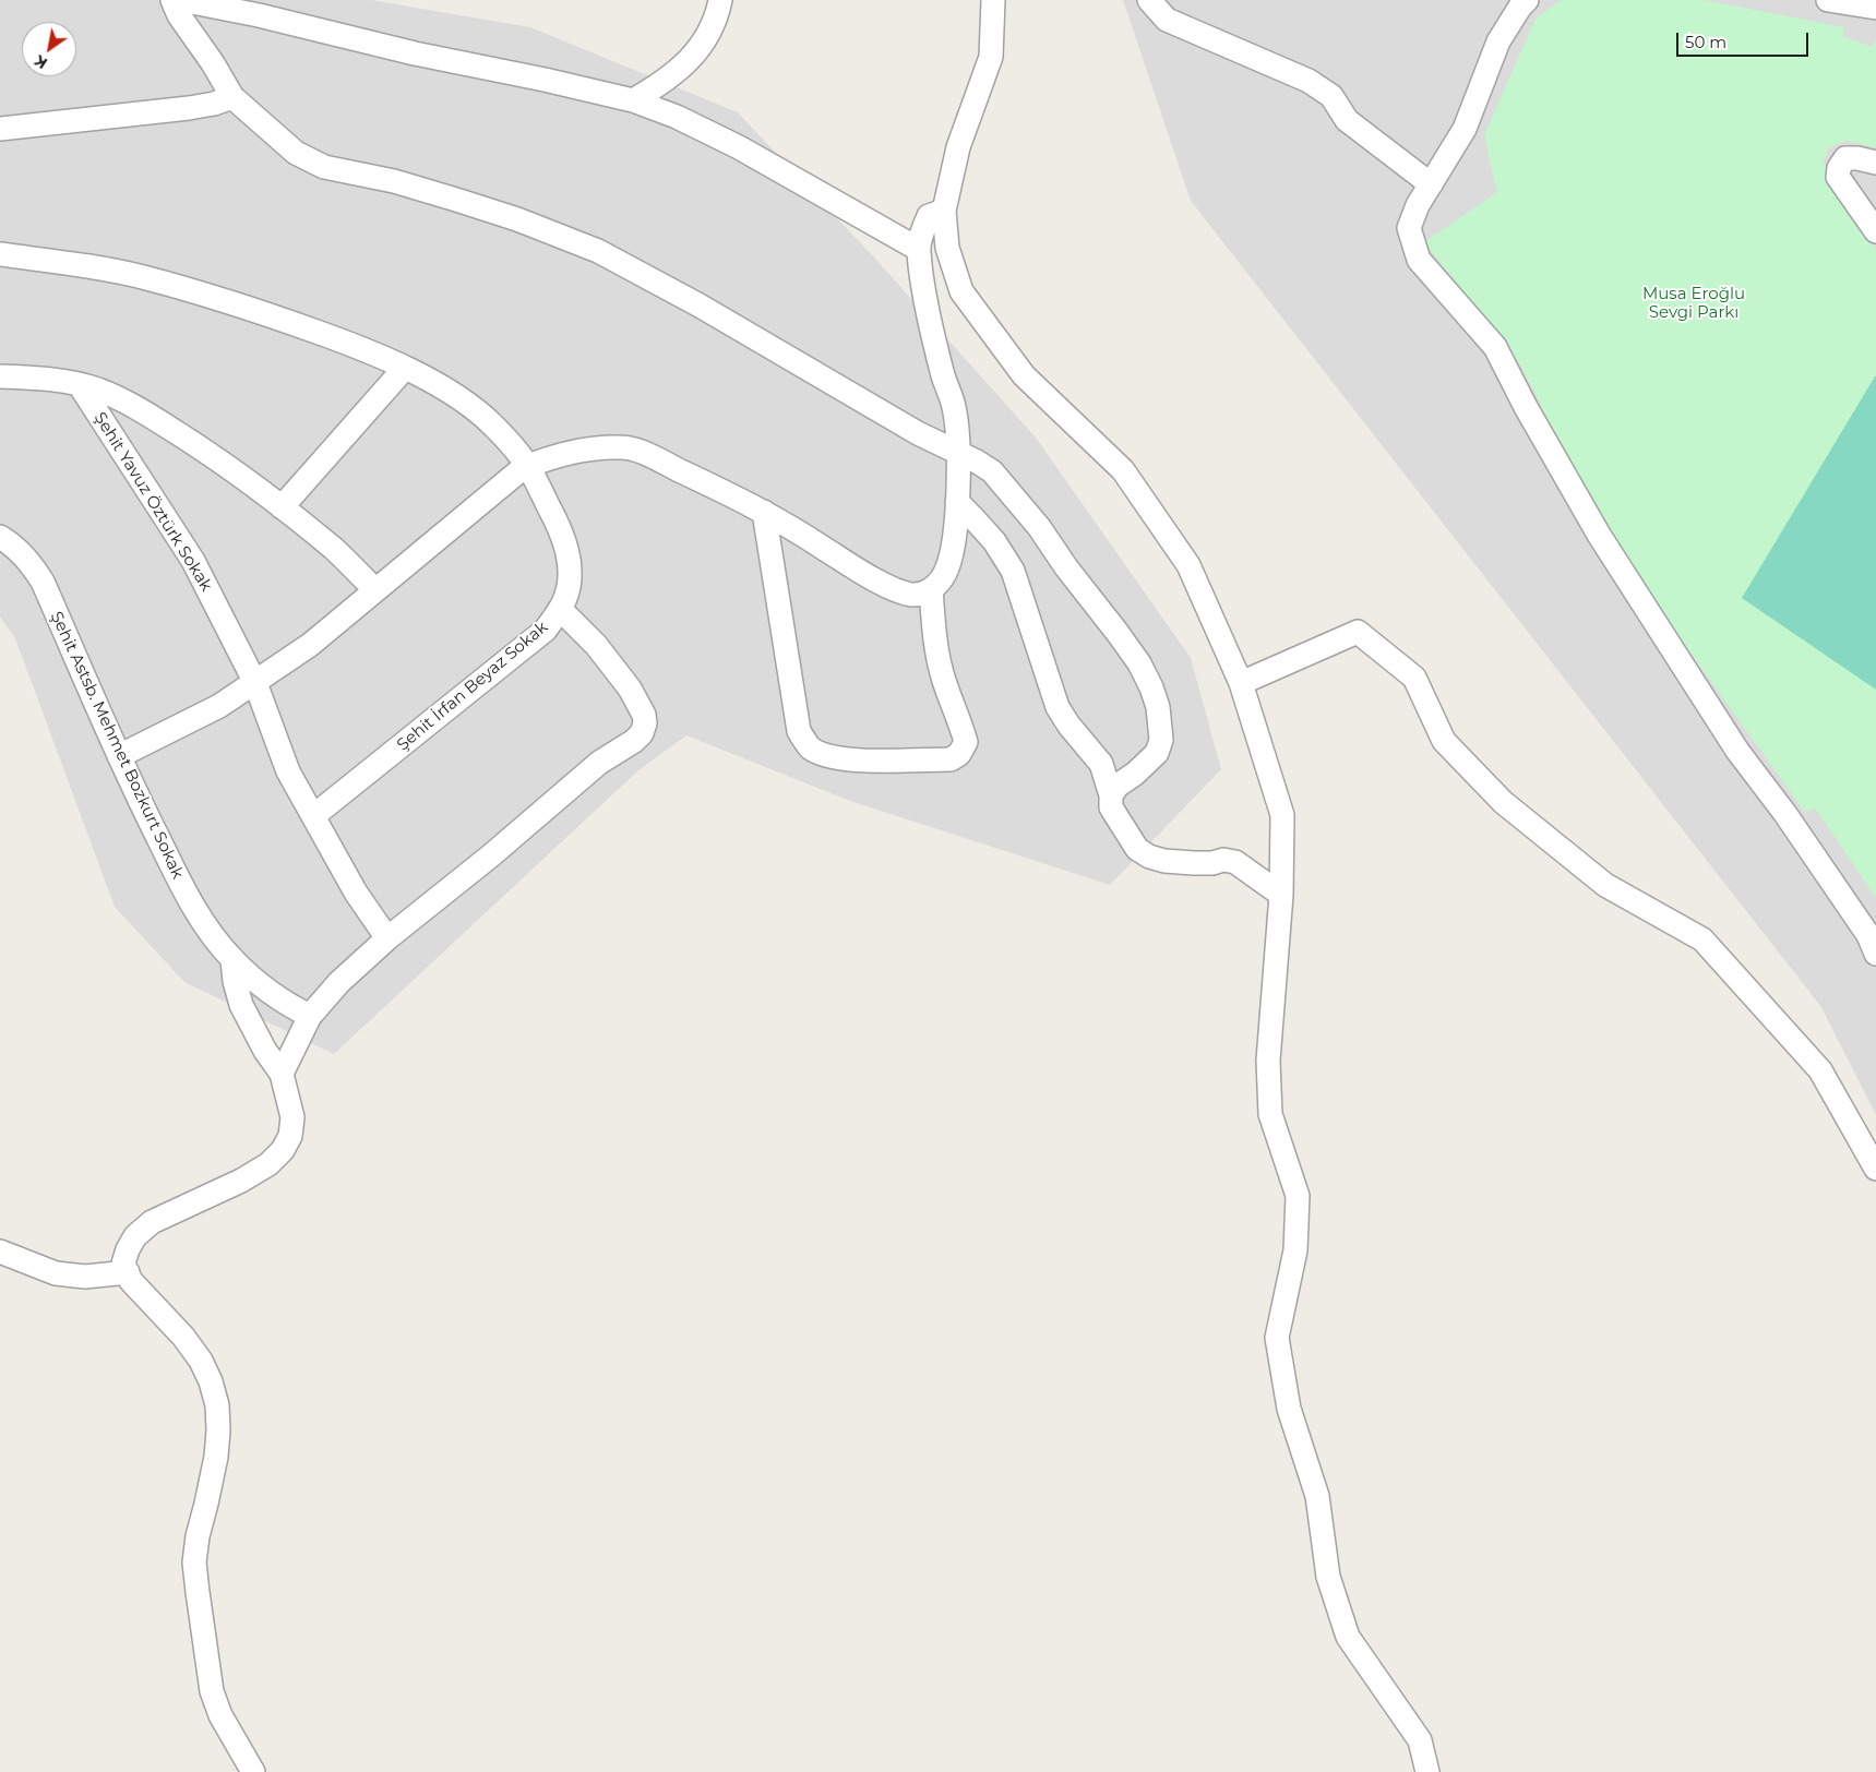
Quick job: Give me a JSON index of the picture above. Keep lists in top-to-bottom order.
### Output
{
  "streets": {
    "street": ["Şehit Yavuz Öztürk Sokak", "Şehit İrfan Beyaz Sokak", "Şehit Astsb. Mehmet Bozkurt Sokak"]
  },
  "crossings": [
    ["Şehit Yavuz Öztürk Sokak", "Şehit İrfan Beyaz Sokak"]
  ],
  "parks": ["Musa Eroğlu Sevgi Parkı"],
  "scale_bar": "50 m",
  "north": "bottom left"
}
